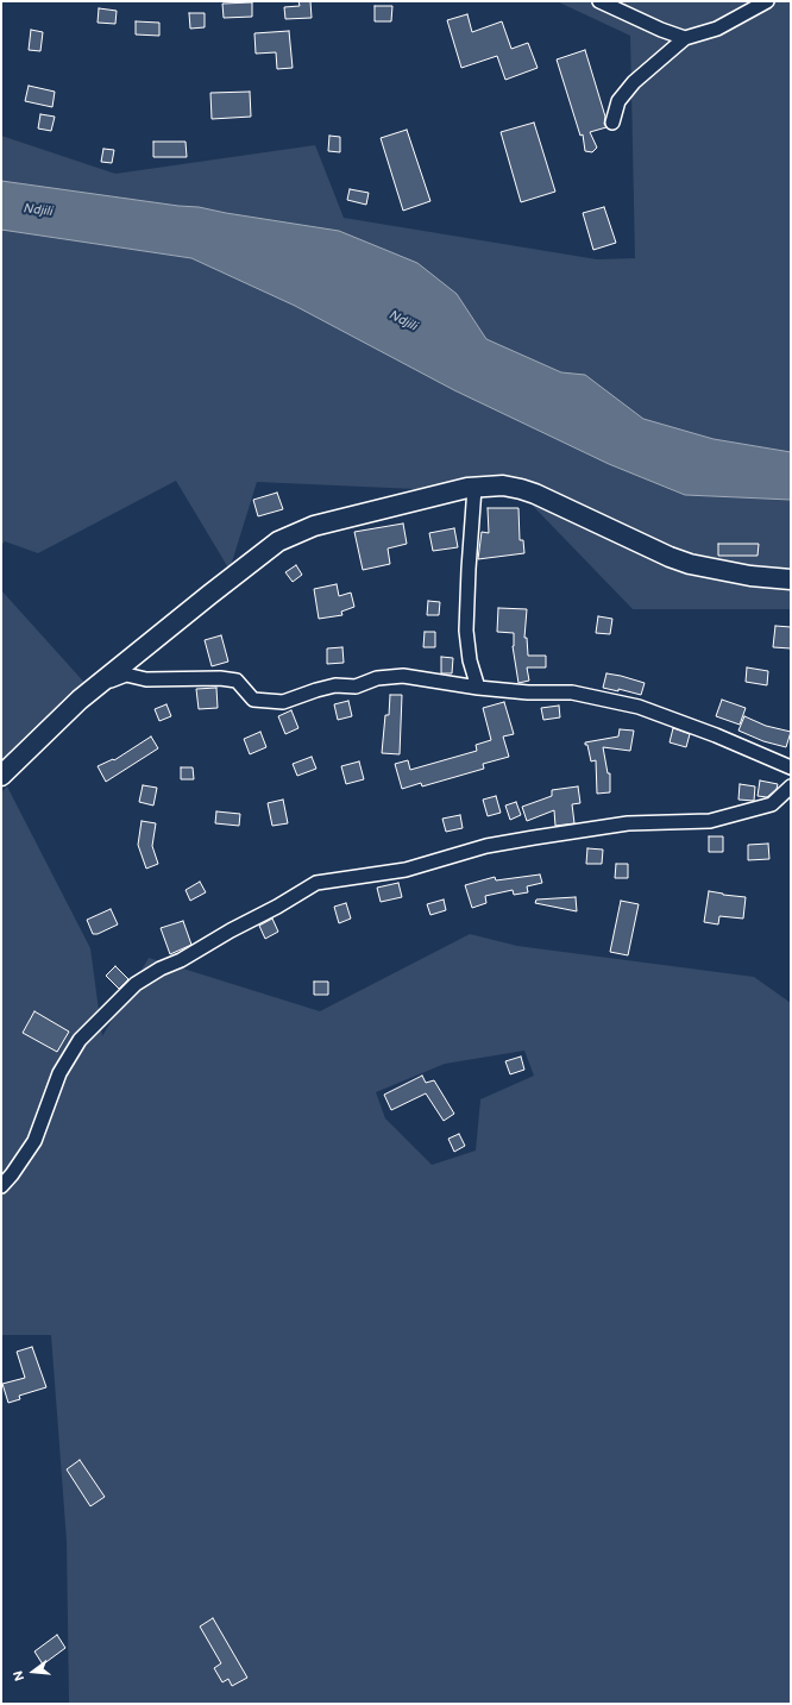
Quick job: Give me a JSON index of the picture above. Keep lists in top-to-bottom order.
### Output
{
  "water": ["Ndjili"],
  "north": "left"
}
